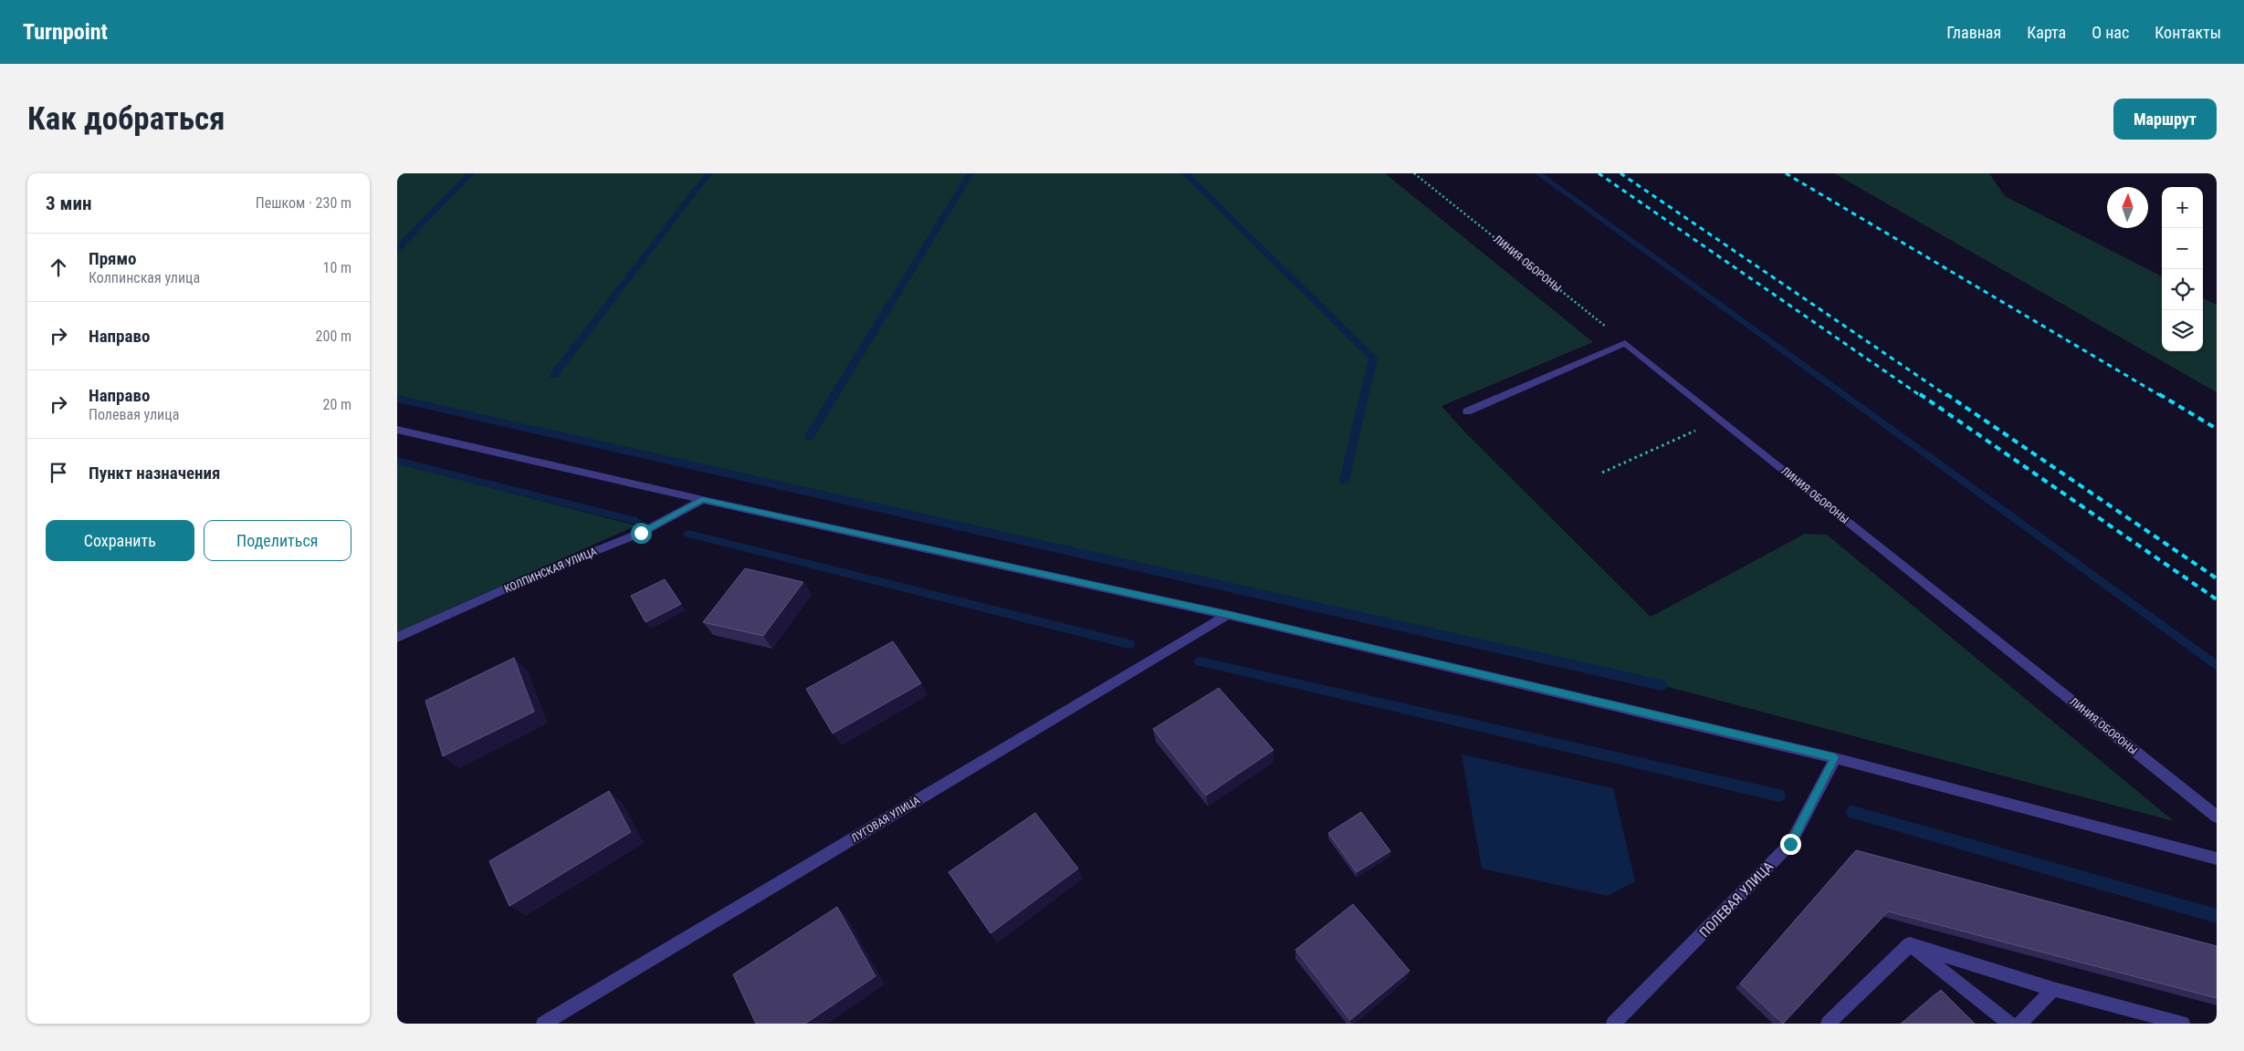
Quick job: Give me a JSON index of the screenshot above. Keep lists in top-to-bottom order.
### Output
{
  "streets": {
    "street": [
      "ЛИНИЯ ОБОРОНЫ",
      "КОЛПИНСКАЯ УЛИЦА",
      "ЛУГОВАЯ УЛИЦА",
      "ПОЛЕВАЯ УЛИЦА"
    ]
  },
  "north": "top",
  "page": {
    "header": "Turnpoint",
    "nav": [
      "Главная",
      "Карта",
      "О нас",
      "Контакты"
    ],
    "buttons": [
      "Маршрут",
      ["Сохранить", "Поделиться"]
    ],
    "title": "Как добраться",
    "heading": ["3 мин", "Пешком · 230 m"],
    "map_buttons": ["+", "−"],
    "list": [
      ["Прямо", "Колпинская улица", "10 m"],
      ["Направо", "200 m"],
      ["Направо", "Полевая улица", "20 m"],
      "Пункт назначения"
    ]
  }
}
